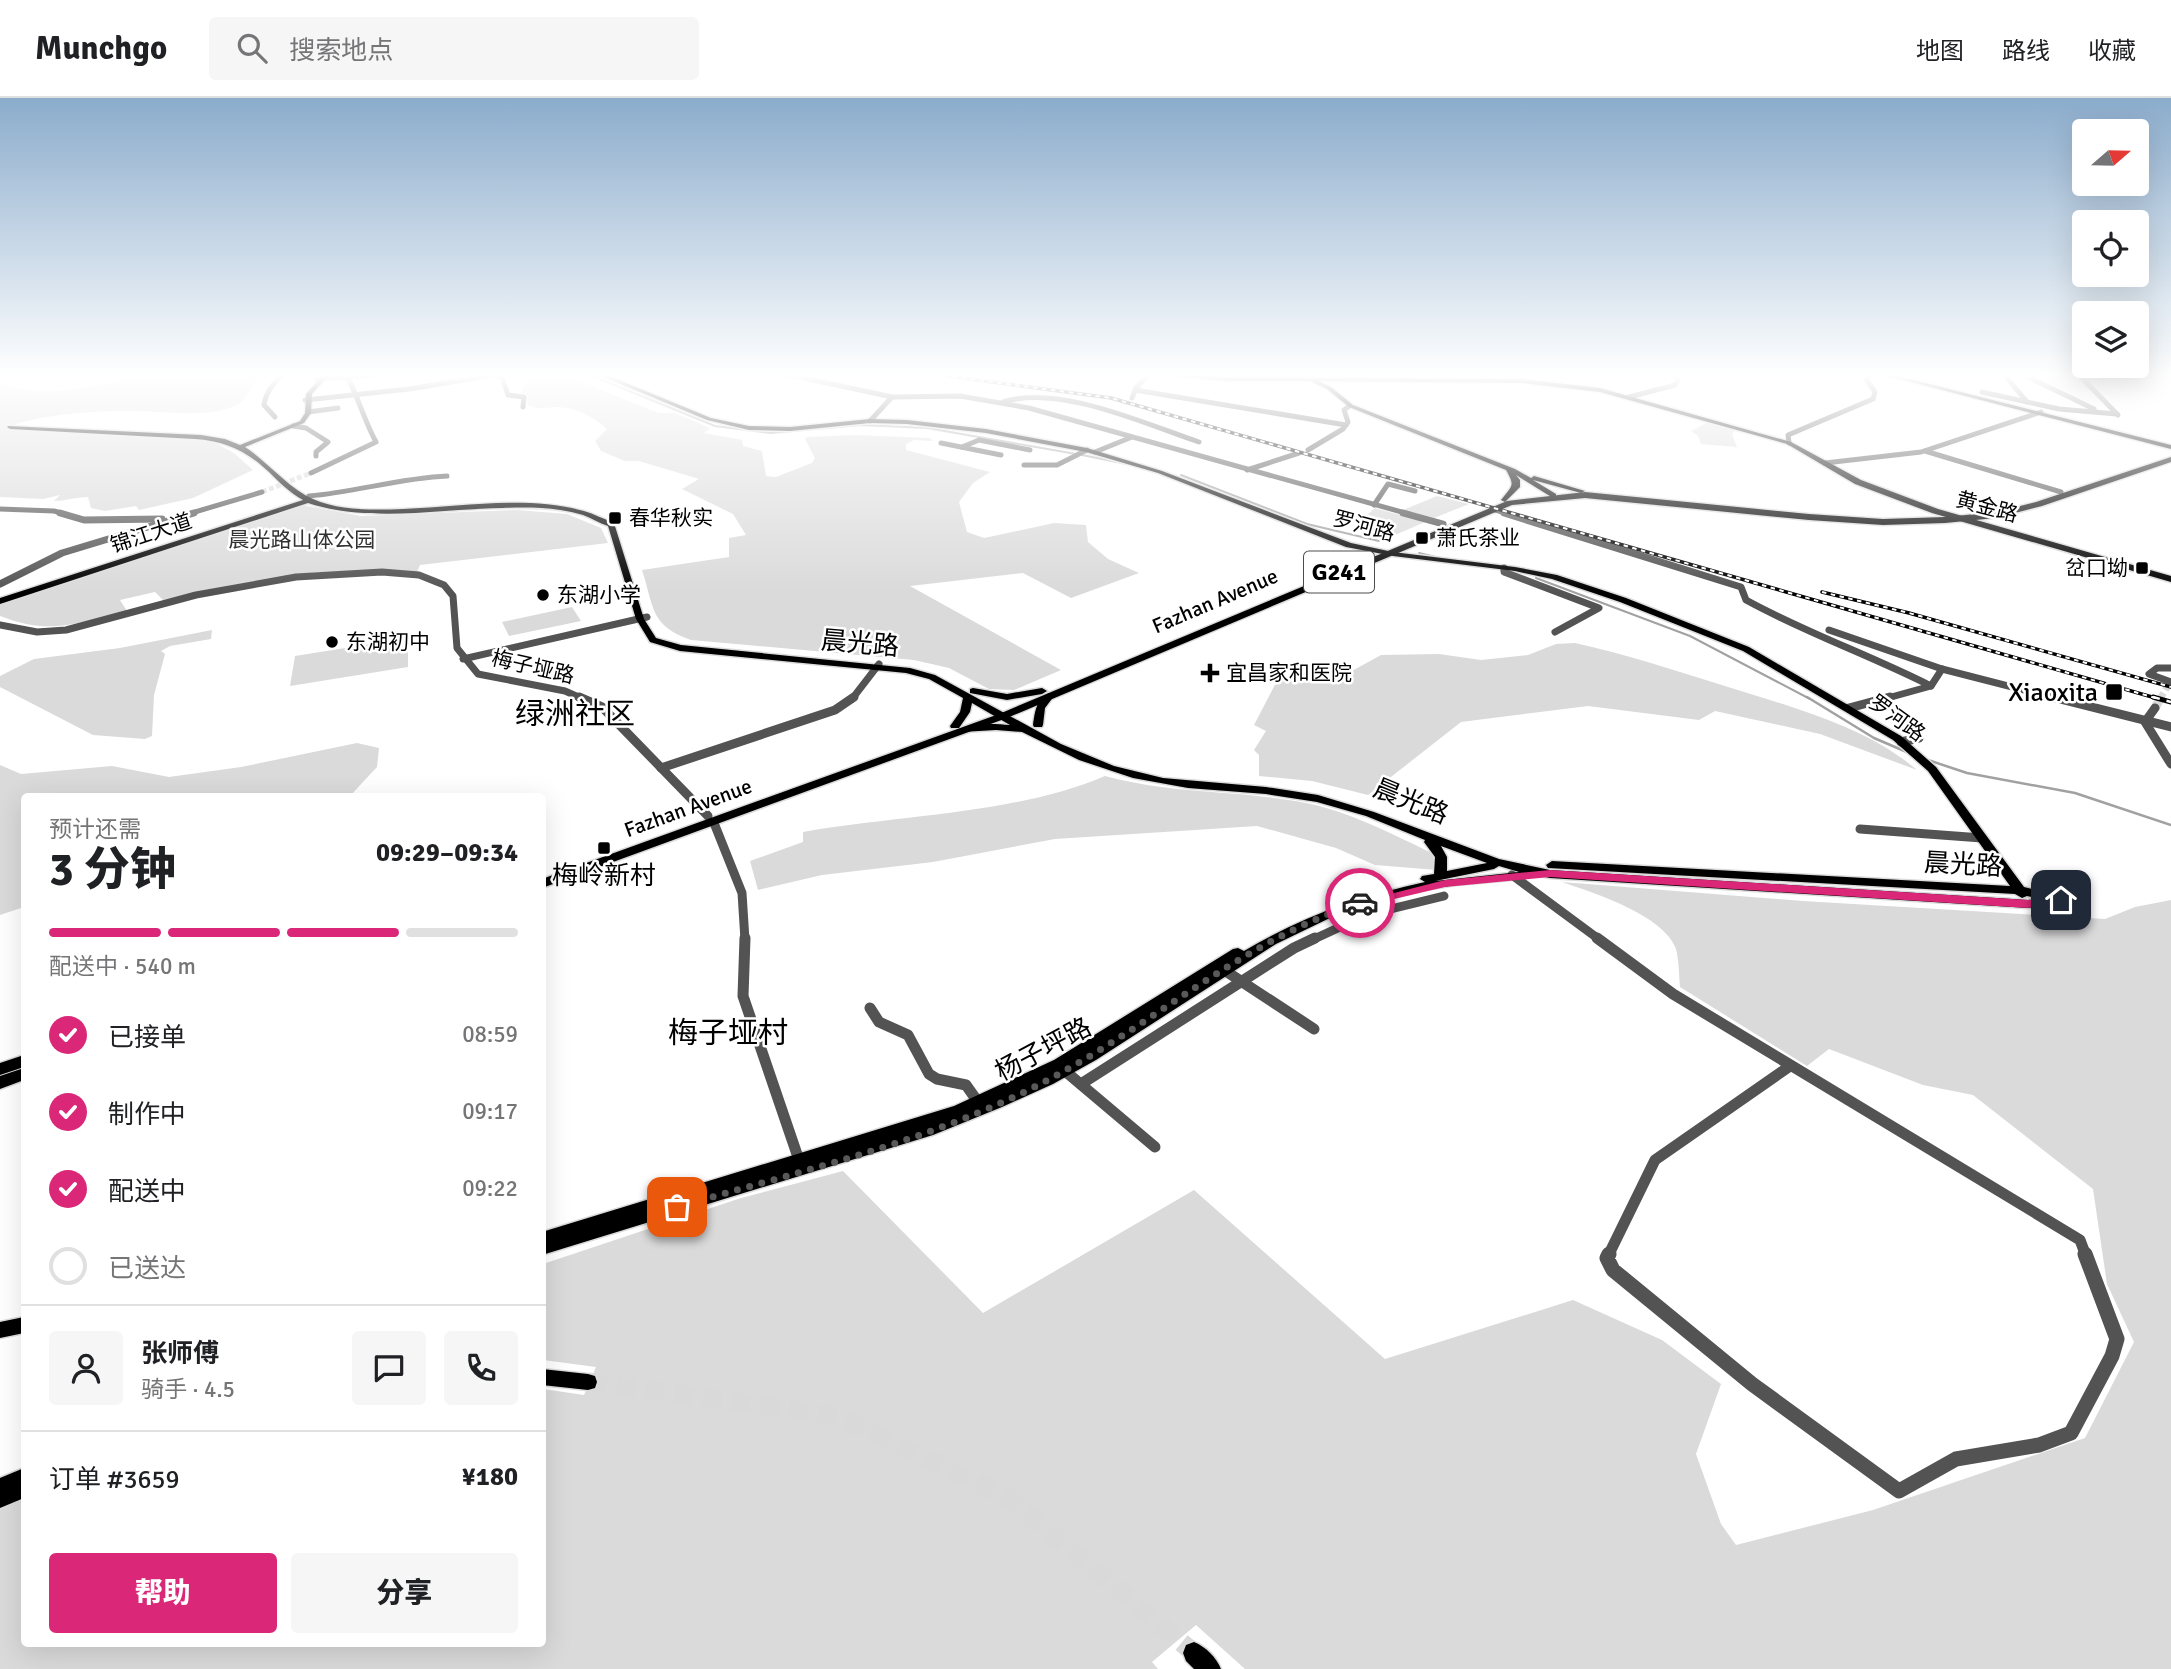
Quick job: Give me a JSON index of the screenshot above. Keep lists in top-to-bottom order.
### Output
{
  "streets": {
    "highway": ["G241", "Fazhan Avenue"],
    "main road": [
      "黄金路",
      "罗河路",
      "锦江大道",
      "晨光路",
      "杨子坪路"
    ],
    "street": ["梅子垭路"]
  },
  "crossings": [
    ["黄金路", "Fazhan Avenue"],
    ["罗河路", "Fazhan Avenue"],
    ["罗河路", "晨光路"],
    ["锦江大道", "晨光路"],
    ["Fazhan Avenue", "晨光路"],
    ["Fazhan Avenue", "梅子垭路"],
    ["晨光路", "杨子坪路"],
    ["梅子垭路", "杨子坪路"]
  ],
  "districts": ["绿洲社区", "梅子垭村"],
  "parks": ["晨光路山体公园"],
  "places": {
    "transit": [
      "春华秋实",
      "萧氏茶业",
      "岔口坳",
      "Xiaoxita",
      "梅岭新村"
    ],
    "other": ["东湖小学", "东湖初中"],
    "health": ["宜昌家和医院"]
  },
  "north": "right",
  "page": {
    "header": "Munchgo",
    "search": "搜索地点",
    "nav": ["地图", "路线", "收藏"],
    "heading": ["3 分钟", "预计还需", "09:29–09:34"],
    "panel": [
      "张师傅",
      "骑手 · 4.5",
      "订单 #3659",
      "¥180"
    ],
    "bar": "配送中 · 540 m",
    "list": [
      ["已接单", "08:59"],
      ["制作中", "09:17"],
      ["配送中", "09:22"],
      "已送达"
    ],
    "buttons": ["帮助", "分享"]
  }
}
